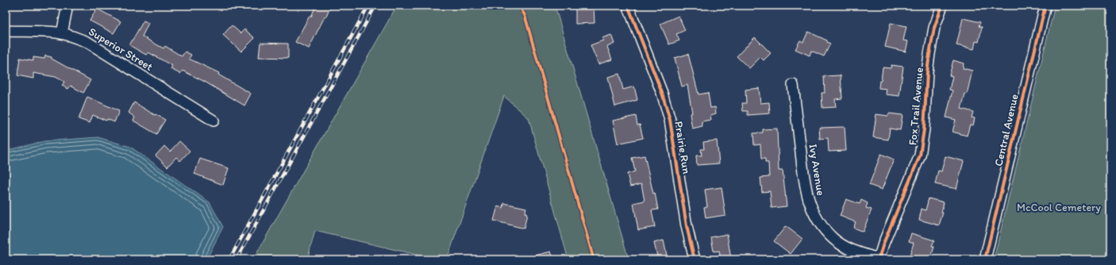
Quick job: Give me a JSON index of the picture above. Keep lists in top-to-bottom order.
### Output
{
  "streets": {
    "street": [
      "Superior Street",
      "Fox Trail Avenue",
      "Central Avenue",
      "Prairie Run",
      "Ivy Avenue"
    ]
  },
  "crossings": [
    ["Fox Trail Avenue", "Ivy Avenue"]
  ],
  "parks": ["McCool Cemetery"]
}
